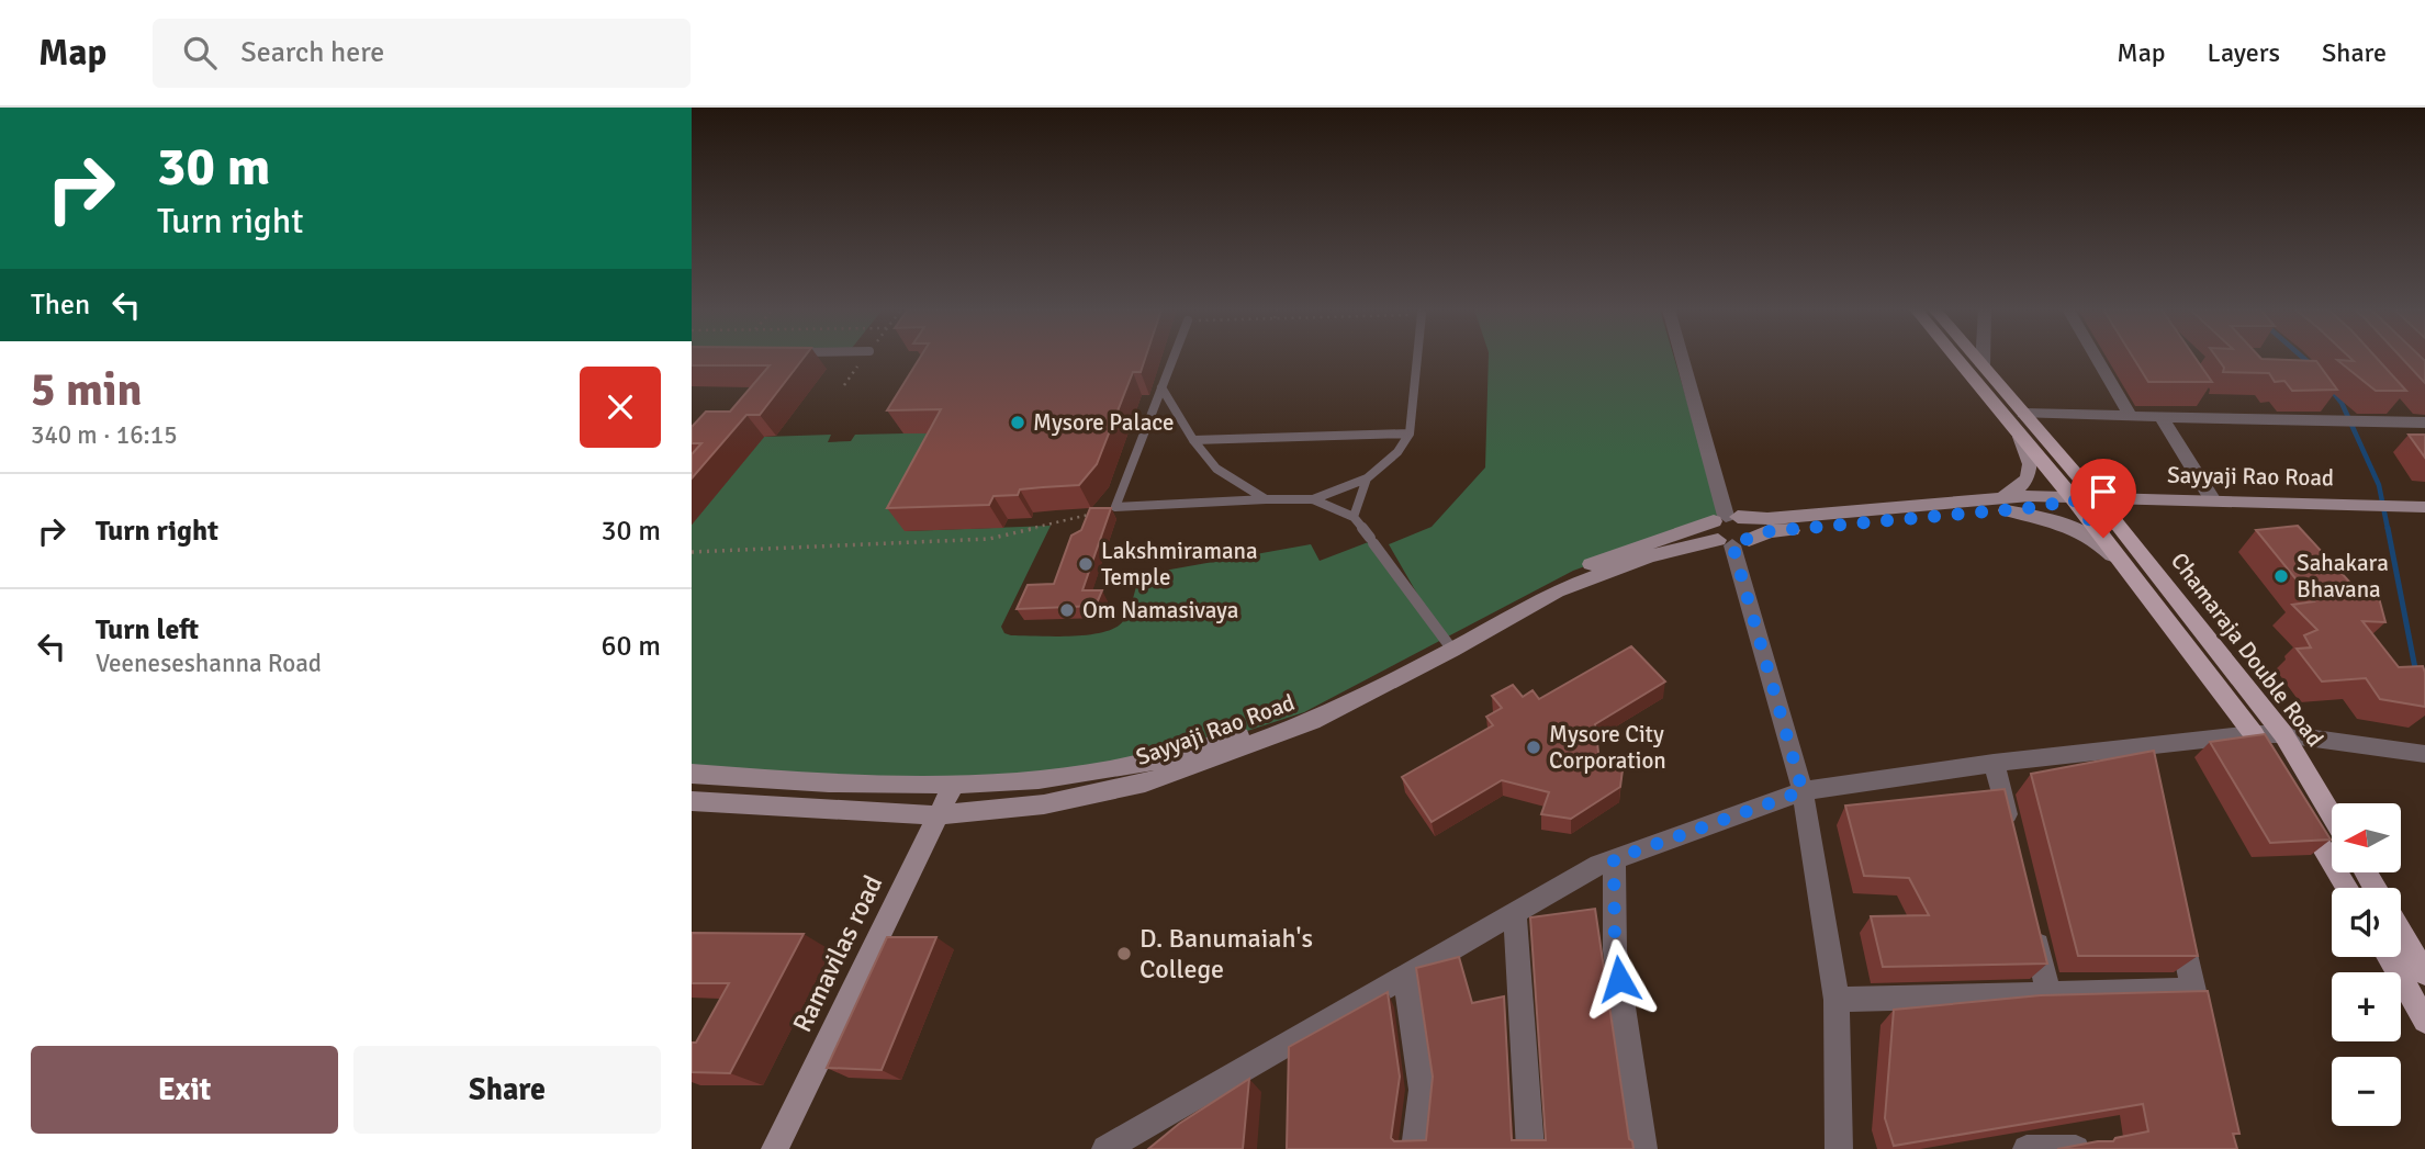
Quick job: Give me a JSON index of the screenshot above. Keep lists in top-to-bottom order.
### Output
{
  "streets": {
    "main road": ["Sayyaji Rao Road", "Chamaraja Double Road", "Ramavilas road"]
  },
  "crossings": [
    ["Sayyaji Rao Road", "Chamaraja Double Road"],
    ["Sayyaji Rao Road", "Ramavilas road"]
  ],
  "places": [
    "Mysore Palace",
    "Lakshmiramana Temple",
    "Sahakara Bhavana",
    "Om Namasivaya",
    "Mysore City Corporation",
    "D. Banumaiah's College"
  ],
  "north": "left",
  "page": {
    "header": "Map",
    "search": "Search here",
    "nav": ["Map", "Layers", "Share"],
    "turn": ["30 m", "Turn right"],
    "then": "Then",
    "heading": ["5 min", "340 m · 16:15"],
    "list": [
      {
        "name": "Turn right",
        "value": "30 m"
      },
      {
        "name": "Turn left",
        "note": "Veeneseshanna Road",
        "value": "60 m"
      }
    ],
    "map_buttons": ["+", "−"],
    "buttons": ["Exit", "Share"]
  }
}
